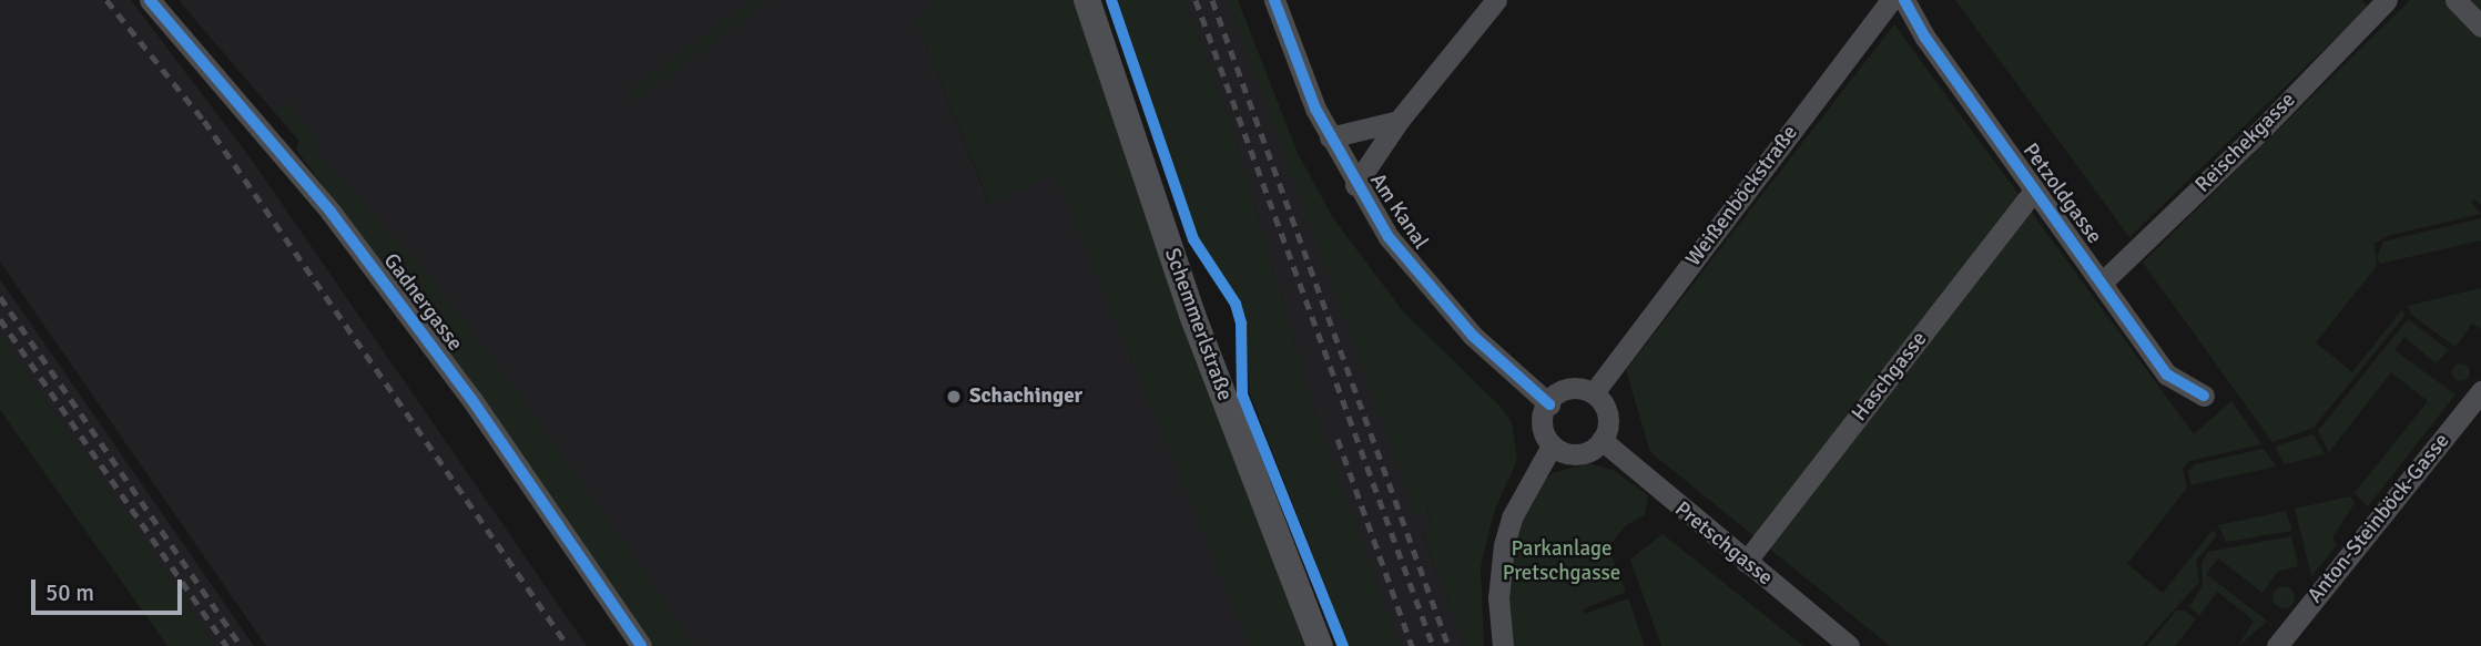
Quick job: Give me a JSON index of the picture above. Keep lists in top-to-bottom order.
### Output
{
  "streets": {
    "main road": ["Schemmerlstraße"],
    "street": [
      "Reischekgasse",
      "Petzoldgasse",
      "Weißenböckstraße",
      "Am Kanal",
      "Gadnergasse",
      "Haschgasse",
      "Anton-Steinböck-Gasse",
      "Pretschgasse"
    ]
  },
  "crossings": [
    ["Reischekgasse", "Petzoldgasse"],
    ["Petzoldgasse", "Haschgasse"],
    ["Weißenböckstraße", "Am Kanal"],
    ["Weißenböckstraße", "Pretschgasse"],
    ["Am Kanal", "Pretschgasse"],
    ["Haschgasse", "Pretschgasse"]
  ],
  "parks": ["Parkanlage Pretschgasse"],
  "places": ["Schachinger"],
  "scale_bar": "50 m"
}
